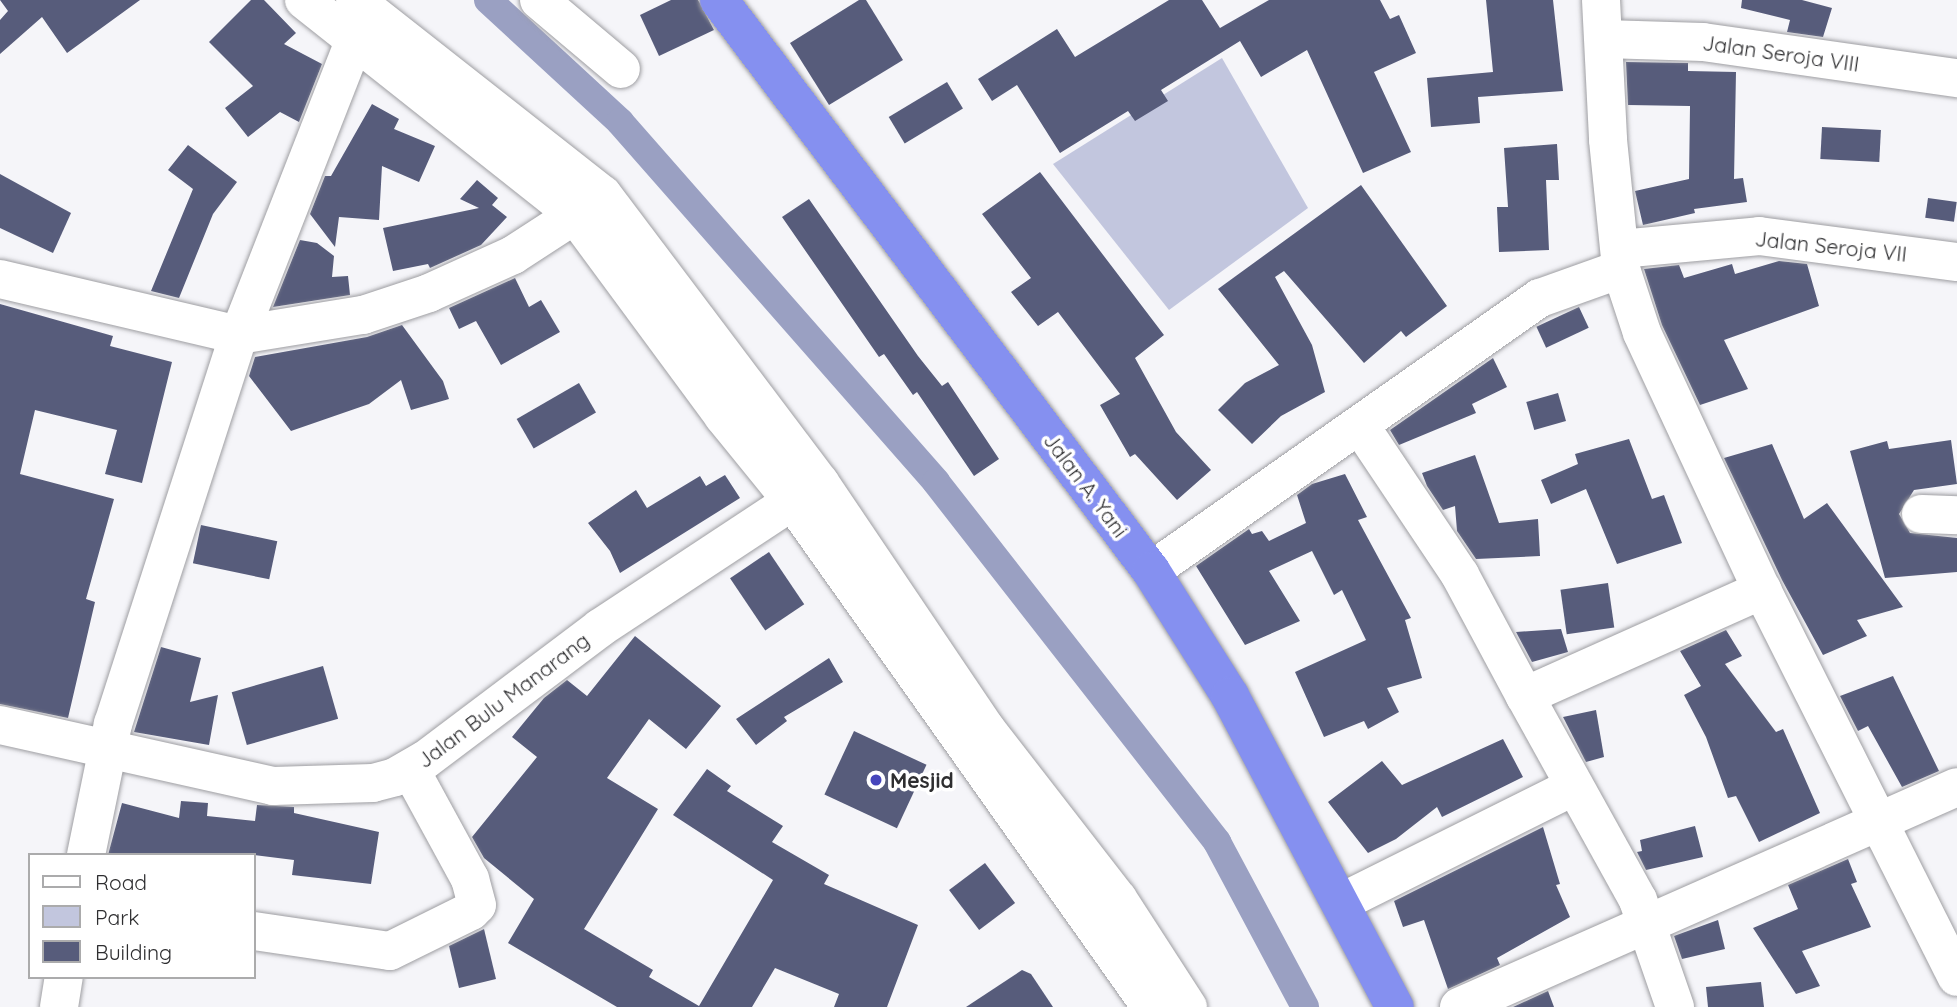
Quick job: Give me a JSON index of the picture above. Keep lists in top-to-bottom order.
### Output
{
  "streets": {
    "highway": ["Jalan A. Yani"],
    "street": ["Jalan Seroja VIII", "Jalan Seroja VII", "Jalan Bulu Manarang"]
  },
  "crossings": [
    ["Jalan Seroja VII", "Jalan A. Yani"]
  ],
  "places": ["Mesjid"],
  "legend": ["Road", "Park", "Building"]
}
